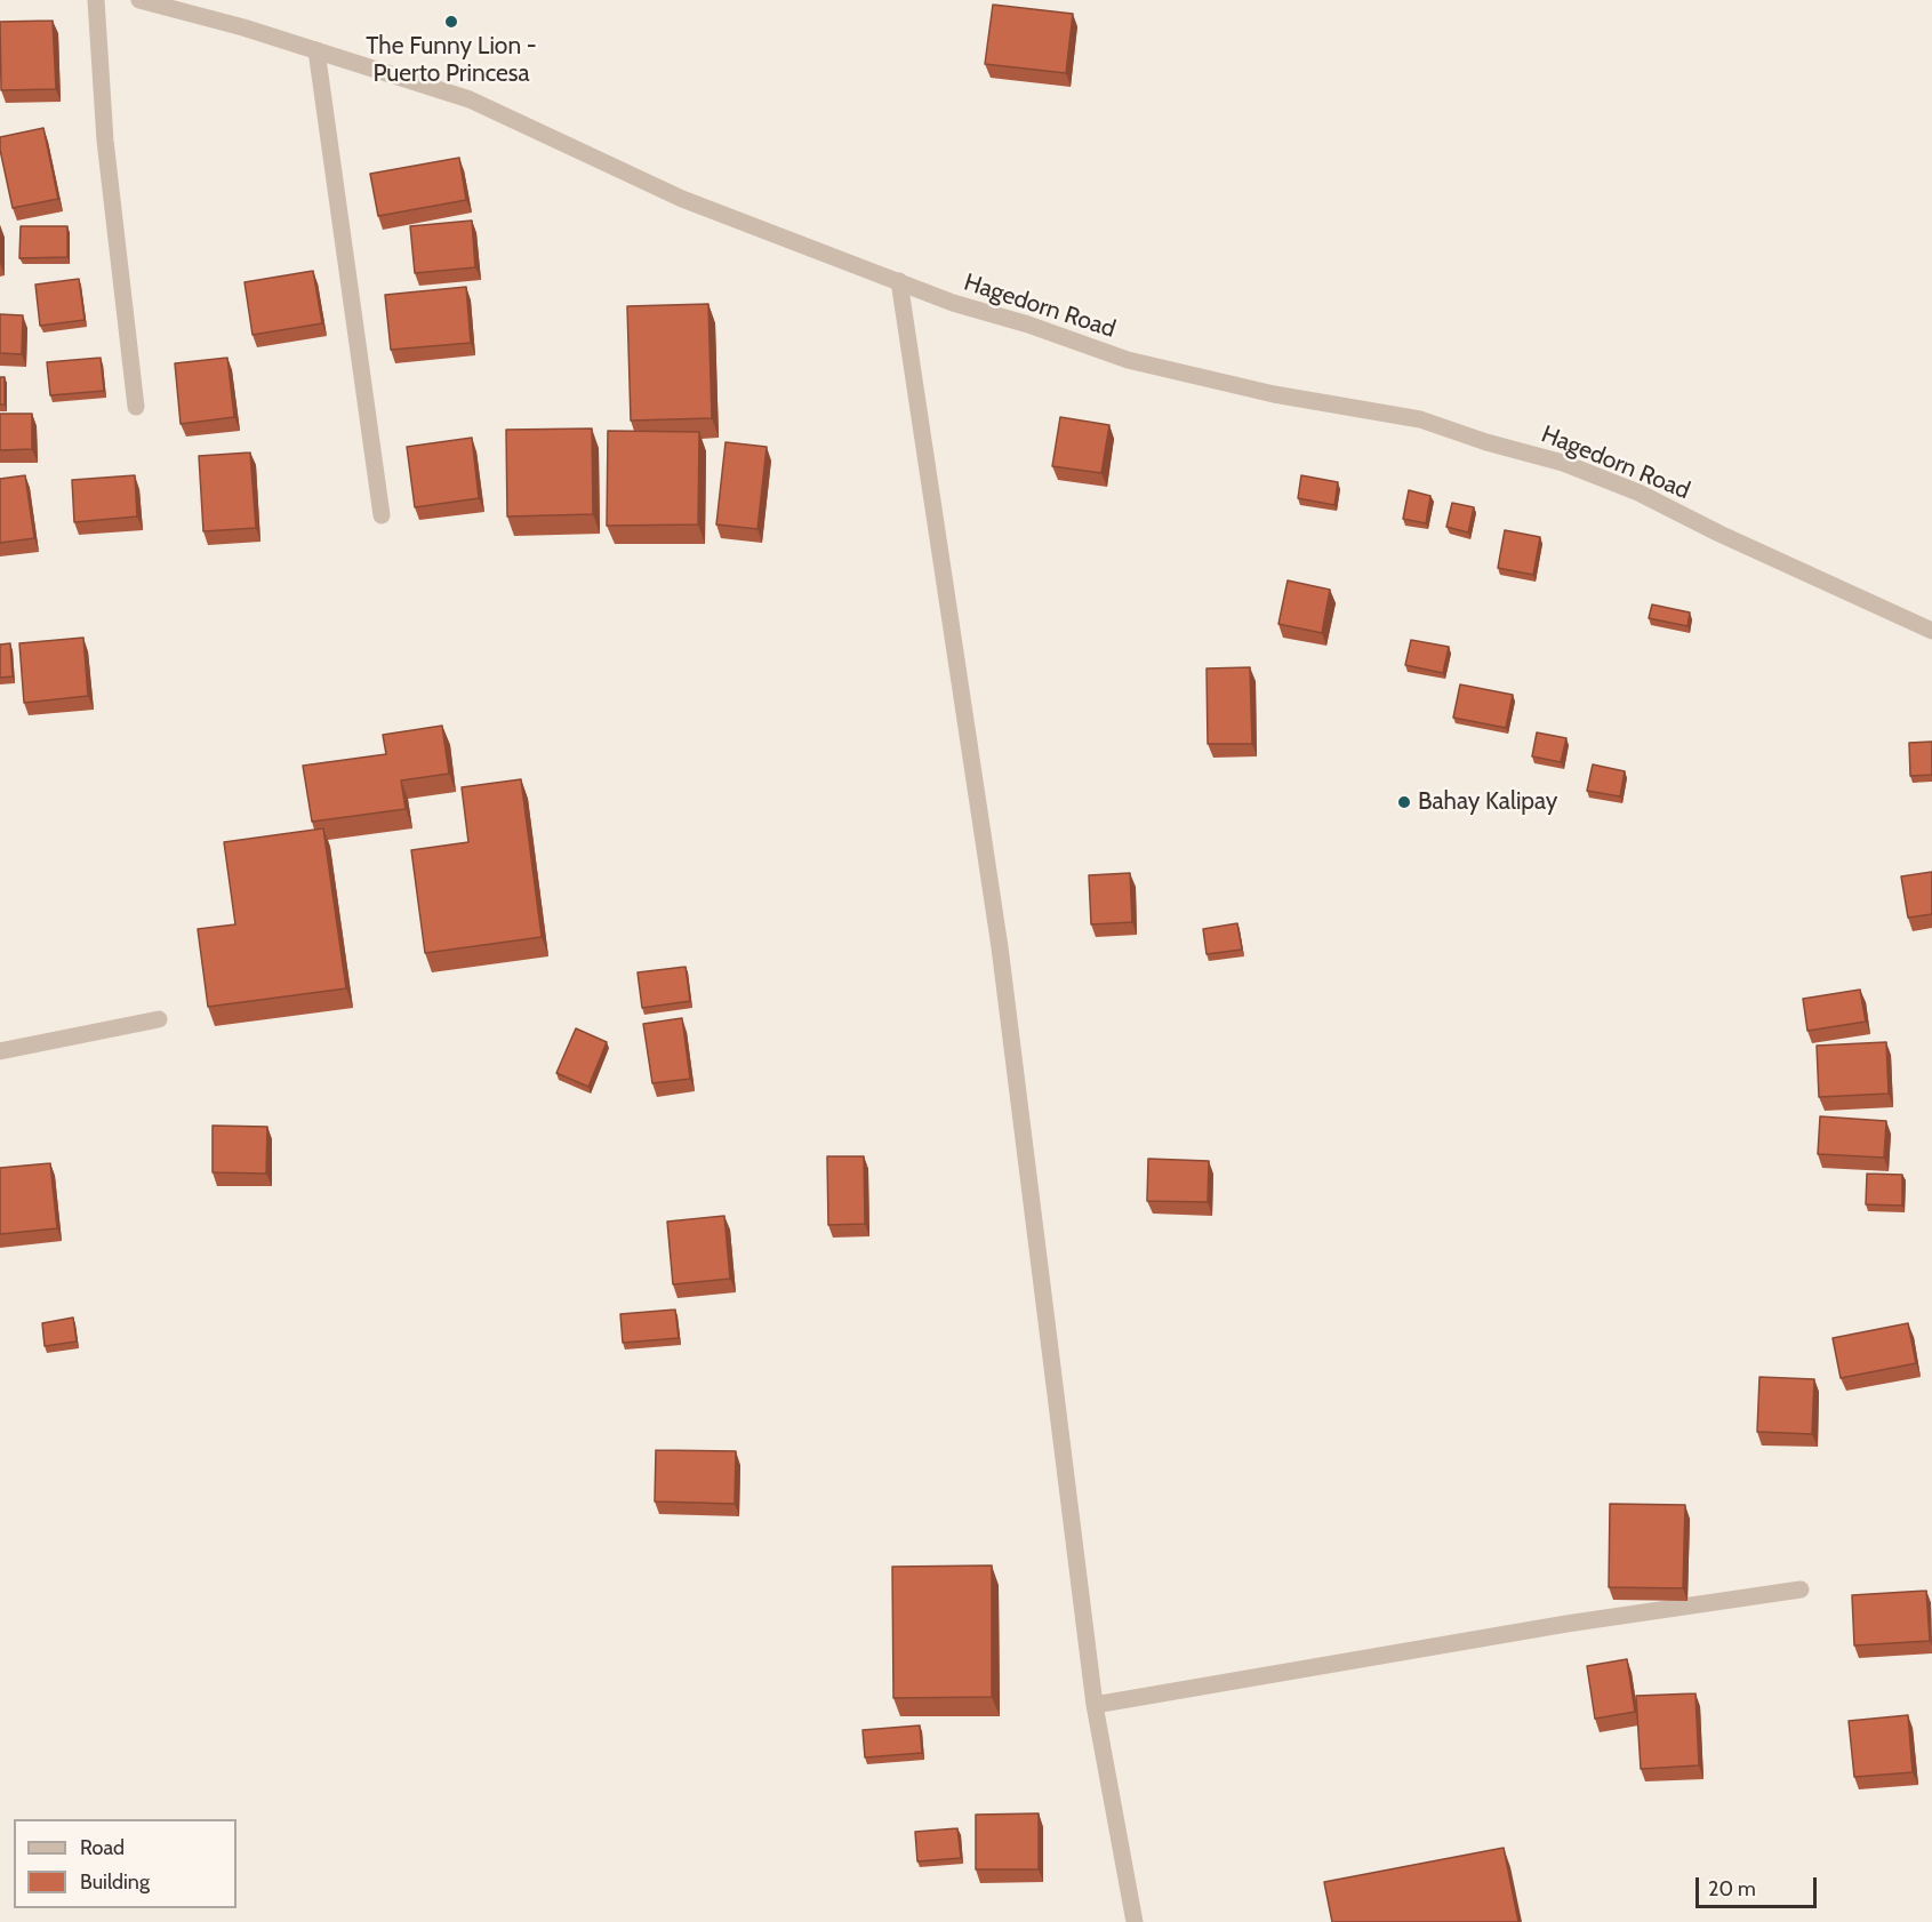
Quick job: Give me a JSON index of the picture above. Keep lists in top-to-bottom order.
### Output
{
  "streets": {
    "street": ["Hagedorn Road"]
  },
  "places": ["The Funny Lion - Puerto Princesa", "Bahay Kalipay"],
  "legend": ["Road", "Building"],
  "scale_bar": "20 m"
}
